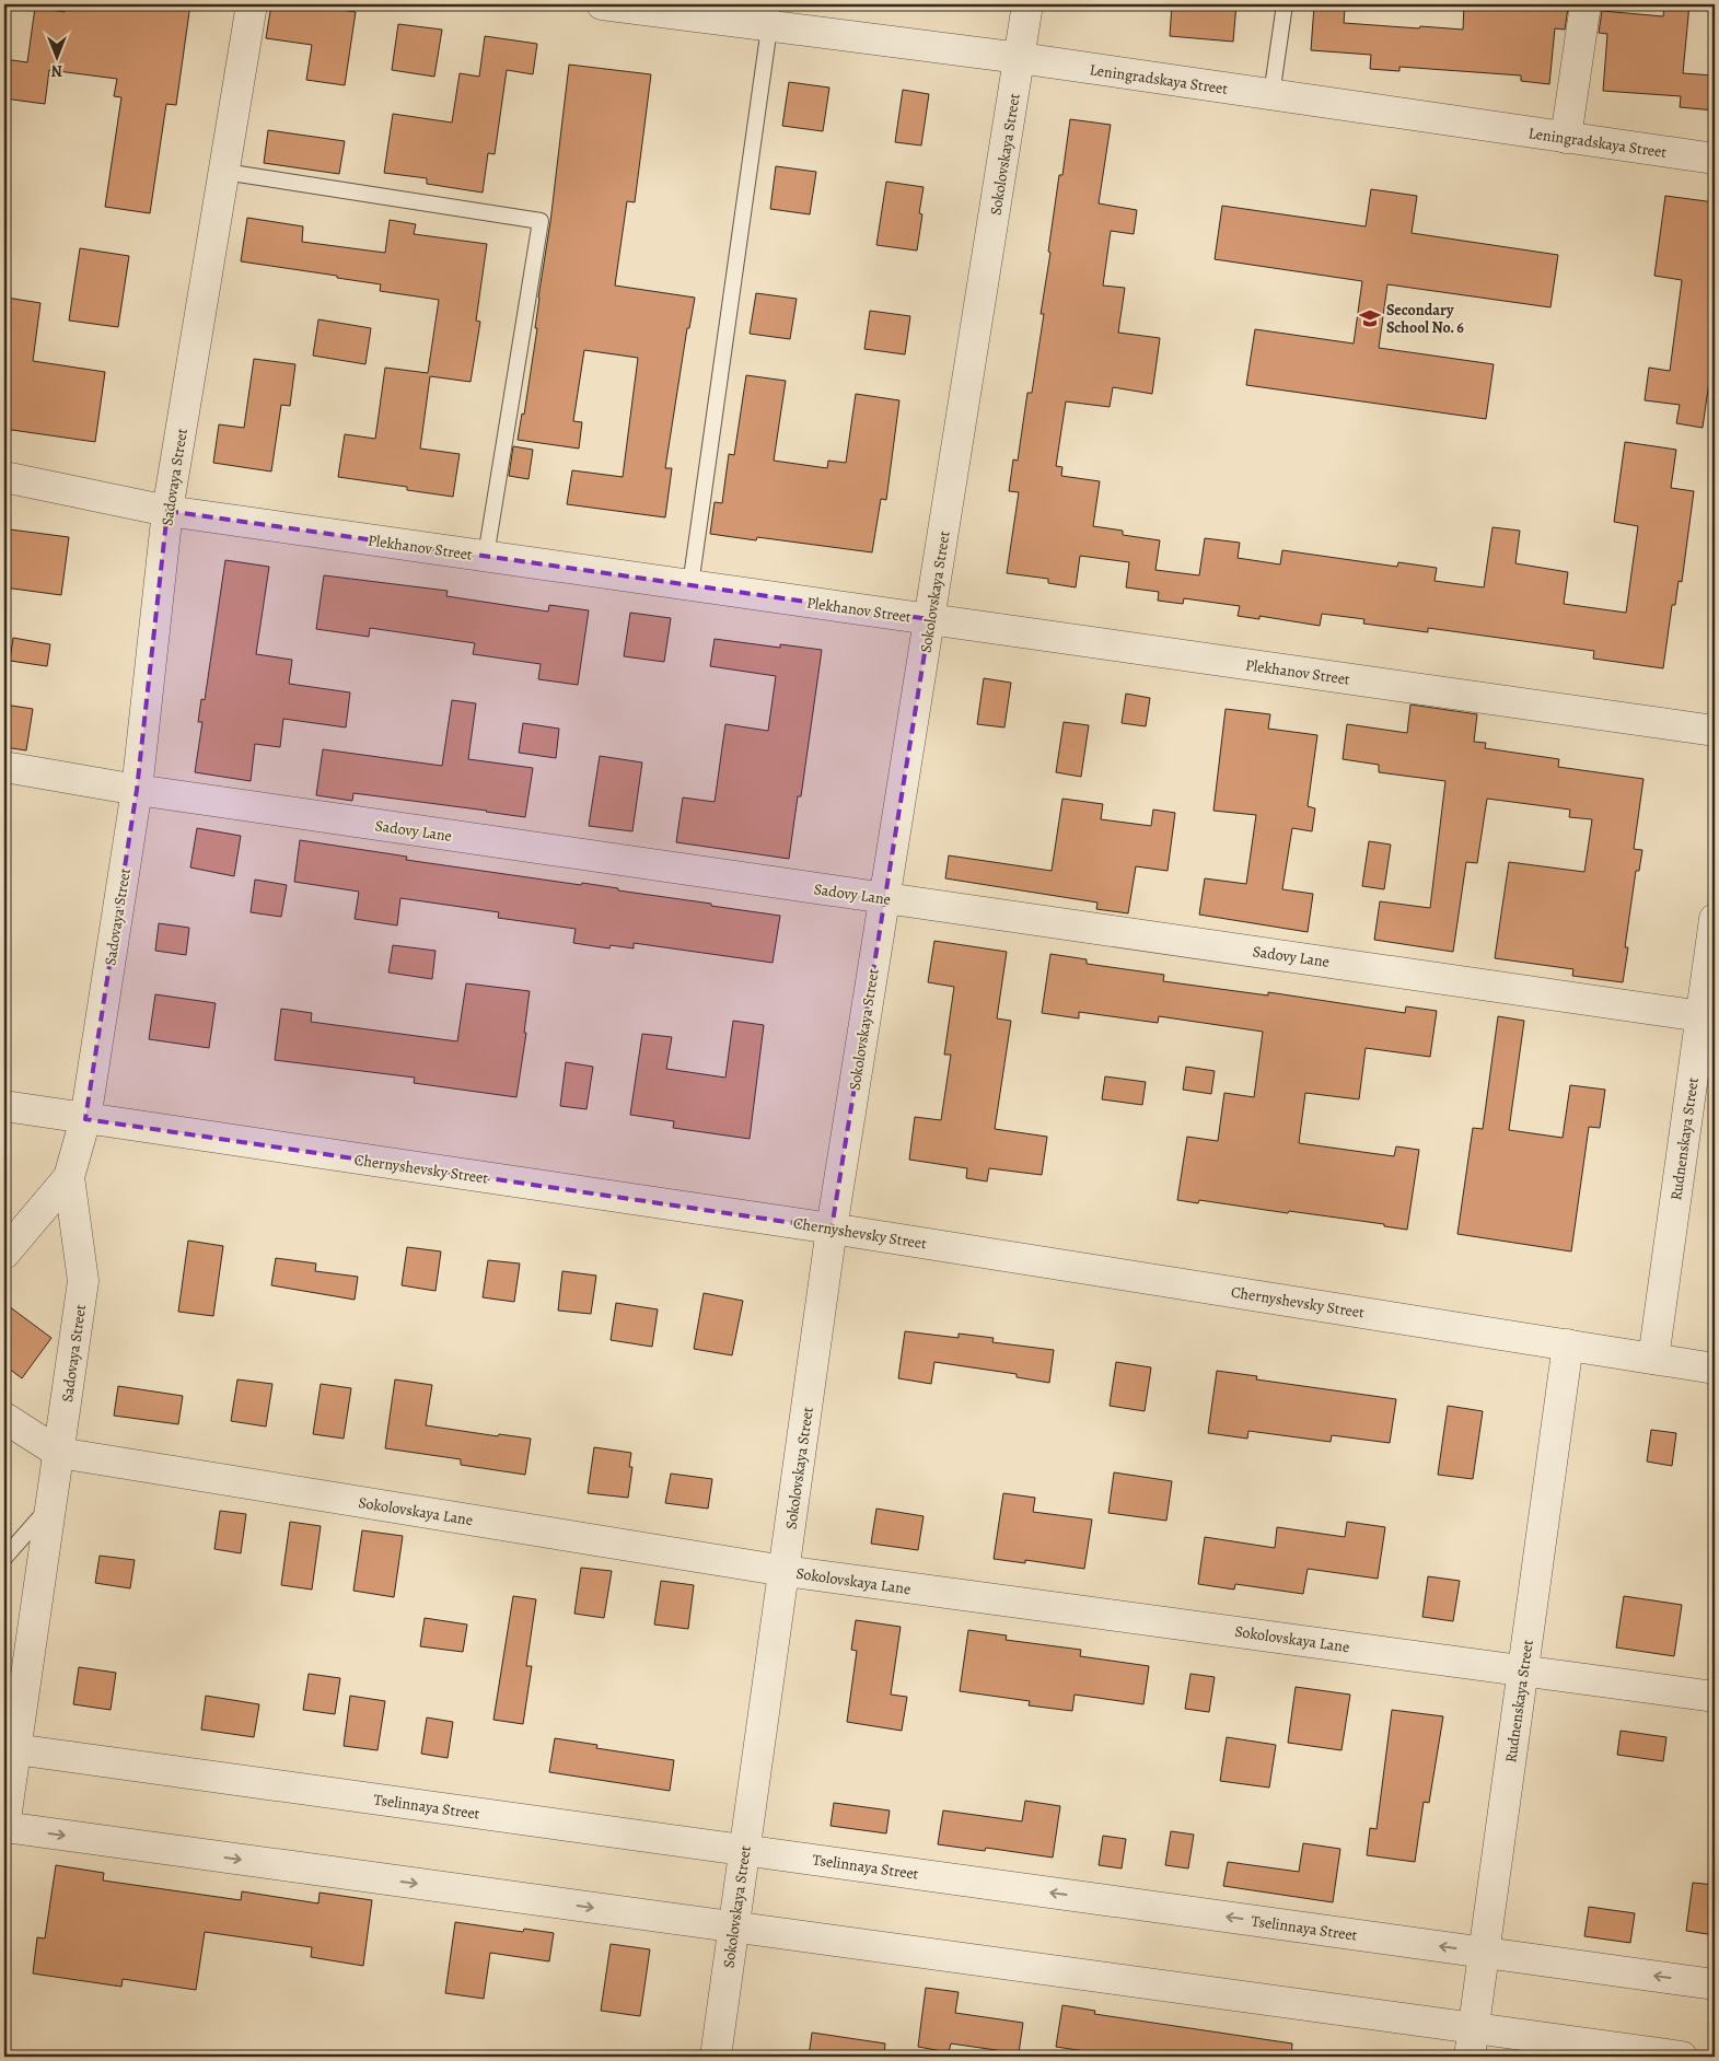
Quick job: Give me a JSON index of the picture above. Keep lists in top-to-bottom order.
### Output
{
  "streets": {
    "street": [
      "Leningradskaya Street",
      "Sokolovskaya Street",
      "Sadovaya Street",
      "Plekhanov Street",
      "Sadovy Lane",
      "Rudnenskaya Street",
      "Chernyshevsky Street",
      "Sokolovskaya Lane",
      "Tselinnaya Street"
    ]
  },
  "crossings": [
    ["Leningradskaya Street", "Sokolovskaya Street"],
    ["Sokolovskaya Street", "Plekhanov Street"],
    ["Sokolovskaya Street", "Sadovy Lane"],
    ["Sokolovskaya Street", "Chernyshevsky Street"],
    ["Sokolovskaya Street", "Sokolovskaya Lane"],
    ["Sokolovskaya Street", "Tselinnaya Street"],
    ["Sadovaya Street", "Plekhanov Street"],
    ["Sadovaya Street", "Sadovy Lane"],
    ["Sadovaya Street", "Chernyshevsky Street"],
    ["Sadovaya Street", "Sokolovskaya Lane"],
    ["Sadovaya Street", "Tselinnaya Street"],
    ["Sadovy Lane", "Rudnenskaya Street"],
    ["Rudnenskaya Street", "Chernyshevsky Street"],
    ["Rudnenskaya Street", "Sokolovskaya Lane"],
    ["Rudnenskaya Street", "Tselinnaya Street"]
  ],
  "places": {
    "school or university": ["Secondary School No. 6"]
  },
  "north": "bottom"
}
